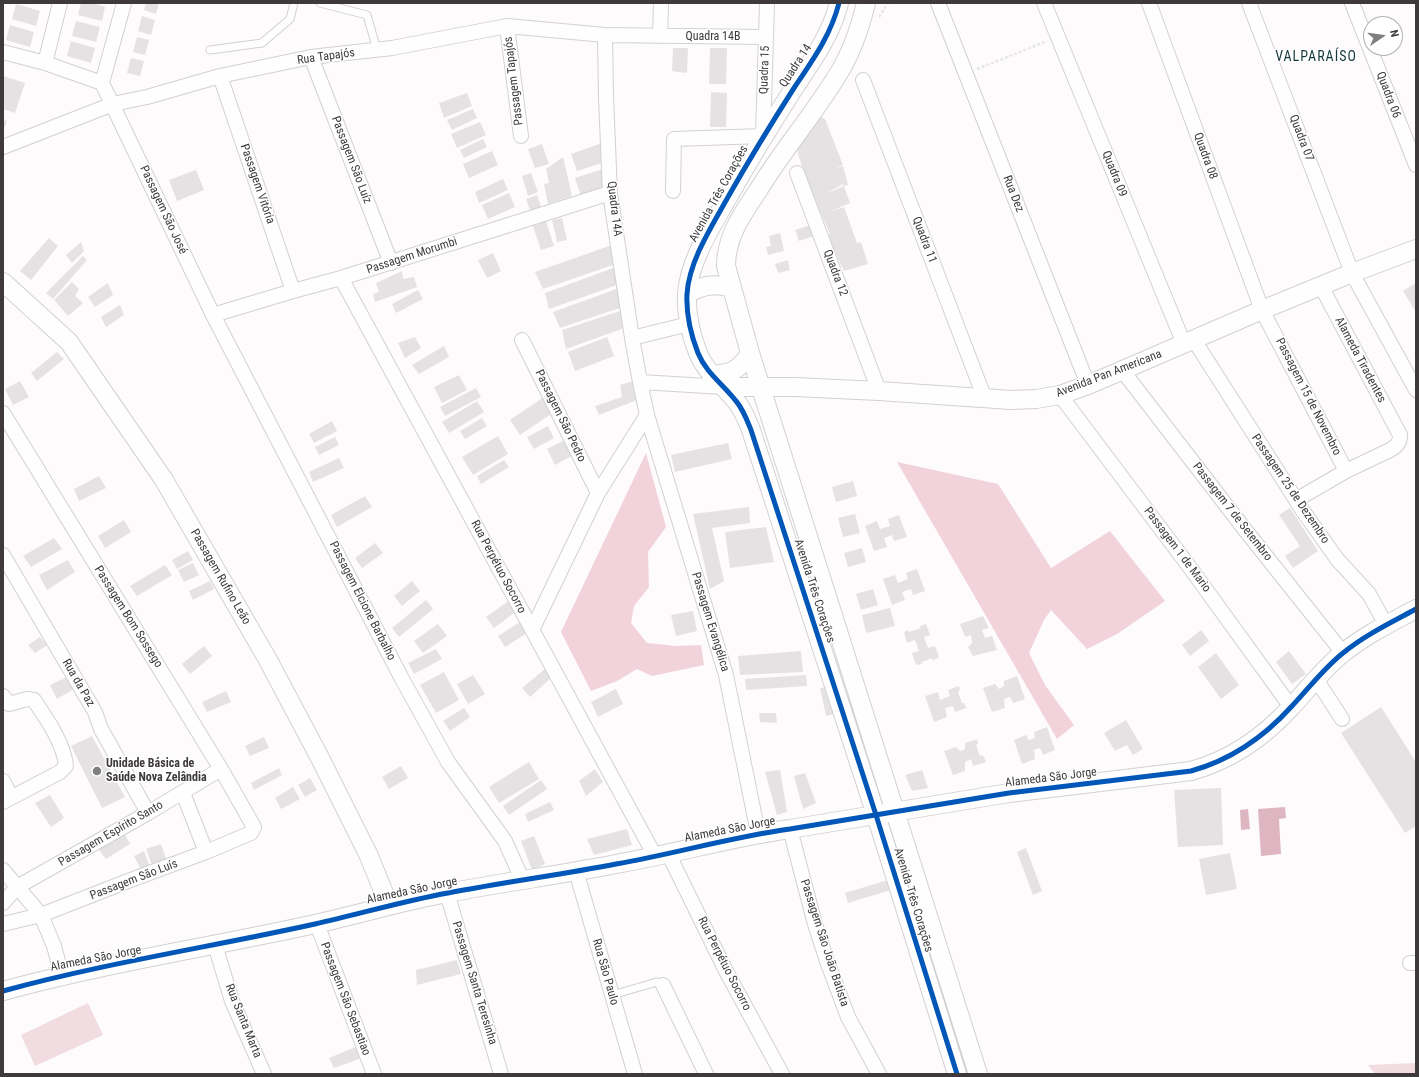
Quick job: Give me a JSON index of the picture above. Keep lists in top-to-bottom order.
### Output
{
  "streets": {
    "street": [
      "Quadra 14B",
      "Rua Tapajós",
      "Quadra 14",
      "Quadra 15",
      "Passagem Tapajós",
      "Quadra 06",
      "Quadra 07",
      "Quadra 08",
      "Passagem São Luíz",
      "Quadra 09",
      "Passagem Vitória",
      "Avenida Três Corações",
      "Rua Dez",
      "Quadra 14A",
      "Passagem São José",
      "Quadra 11",
      "Passagem Morumbi",
      "Quadra 12",
      "Alameda Tiradentes",
      "Avenida Pan Americana",
      "Passagem 15 de Novembro",
      "Passagem São Pedro",
      "Passagem 25 de Dezembro",
      "Passagem 7 de Setembro",
      "Passagem 1 de Mario",
      "Rua Perpétuo Socorro",
      "Passagem Rufino Leão",
      "Passagem Elcione Barbalho",
      "Passagem Bom Sossego",
      "Passagem Evangélica",
      "Rua da Paz",
      "Alameda São Jorge",
      "Passagem Espírito Santo",
      "Passagem São Luís",
      "Passagem São João Batista",
      "Rua São Paulo",
      "Passagem Santa Teresinha",
      "Passagem São Sebastiao",
      "Rua Santa Marta"
    ]
  },
  "crossings": [
    ["Quadra 14B", "Rua Tapajós"],
    ["Quadra 14B", "Quadra 15"],
    ["Rua Tapajós", "Passagem Tapajós"],
    ["Rua Tapajós", "Passagem São Luíz"],
    ["Rua Tapajós", "Passagem Vitória"],
    ["Rua Tapajós", "Quadra 14A"],
    ["Rua Tapajós", "Passagem São José"],
    ["Quadra 14", "Quadra 15"],
    ["Quadra 14", "Avenida Três Corações"],
    ["Quadra 15", "Avenida Três Corações"],
    ["Quadra 07", "Avenida Pan Americana"],
    ["Quadra 08", "Avenida Pan Americana"],
    ["Quadra 08", "Passagem 15 de Novembro"],
    ["Passagem São Luíz", "Passagem Morumbi"],
    ["Quadra 09", "Avenida Pan Americana"],
    ["Quadra 09", "Passagem 25 de Dezembro"],
    ["Passagem Vitória", "Passagem Morumbi"],
    ["Avenida Três Corações", "Avenida Pan Americana"],
    ["Avenida Três Corações", "Alameda São Jorge"],
    ["Rua Dez", "Avenida Pan Americana"],
    ["Quadra 14A", "Passagem Morumbi"],
    ["Quadra 14A", "Avenida Pan Americana"],
    ["Quadra 14A", "Passagem Evangélica"],
    ["Passagem São José", "Passagem Morumbi"],
    ["Passagem São José", "Passagem Elcione Barbalho"],
    ["Quadra 11", "Avenida Pan Americana"],
    ["Passagem Morumbi", "Rua Perpétuo Socorro"],
    ["Passagem Morumbi", "Passagem Elcione Barbalho"],
    ["Quadra 12", "Avenida Pan Americana"],
    ["Alameda Tiradentes", "Avenida Pan Americana"],
    ["Alameda Tiradentes", "Passagem 15 de Novembro"],
    ["Avenida Pan Americana", "Passagem 15 de Novembro"],
    ["Avenida Pan Americana", "Passagem 25 de Dezembro"],
    ["Avenida Pan Americana", "Passagem 7 de Setembro"],
    ["Avenida Pan Americana", "Passagem 1 de Mario"],
    ["Avenida Pan Americana", "Passagem Evangélica"],
    ["Passagem 25 de Dezembro", "Alameda São Jorge"],
    ["Passagem 7 de Setembro", "Alameda São Jorge"],
    ["Passagem 1 de Mario", "Alameda São Jorge"],
    ["Rua Perpétuo Socorro", "Alameda São Jorge"],
    ["Passagem Rufino Leão", "Alameda São Jorge"],
    ["Passagem Elcione Barbalho", "Alameda São Jorge"],
    ["Passagem Bom Sossego", "Passagem Espírito Santo"],
    ["Passagem Bom Sossego", "Passagem São Luís"],
    ["Passagem Evangélica", "Alameda São Jorge"],
    ["Rua da Paz", "Passagem Espírito Santo"],
    ["Alameda São Jorge", "Passagem São João Batista"],
    ["Alameda São Jorge", "Rua São Paulo"],
    ["Alameda São Jorge", "Passagem Santa Teresinha"],
    ["Alameda São Jorge", "Passagem São Sebastiao"],
    ["Alameda São Jorge", "Rua Santa Marta"]
  ],
  "districts": ["VALPARAÍSO"],
  "places": ["Unidade Básica de Saúde Nova Zelândia"],
  "north": "right"
}
